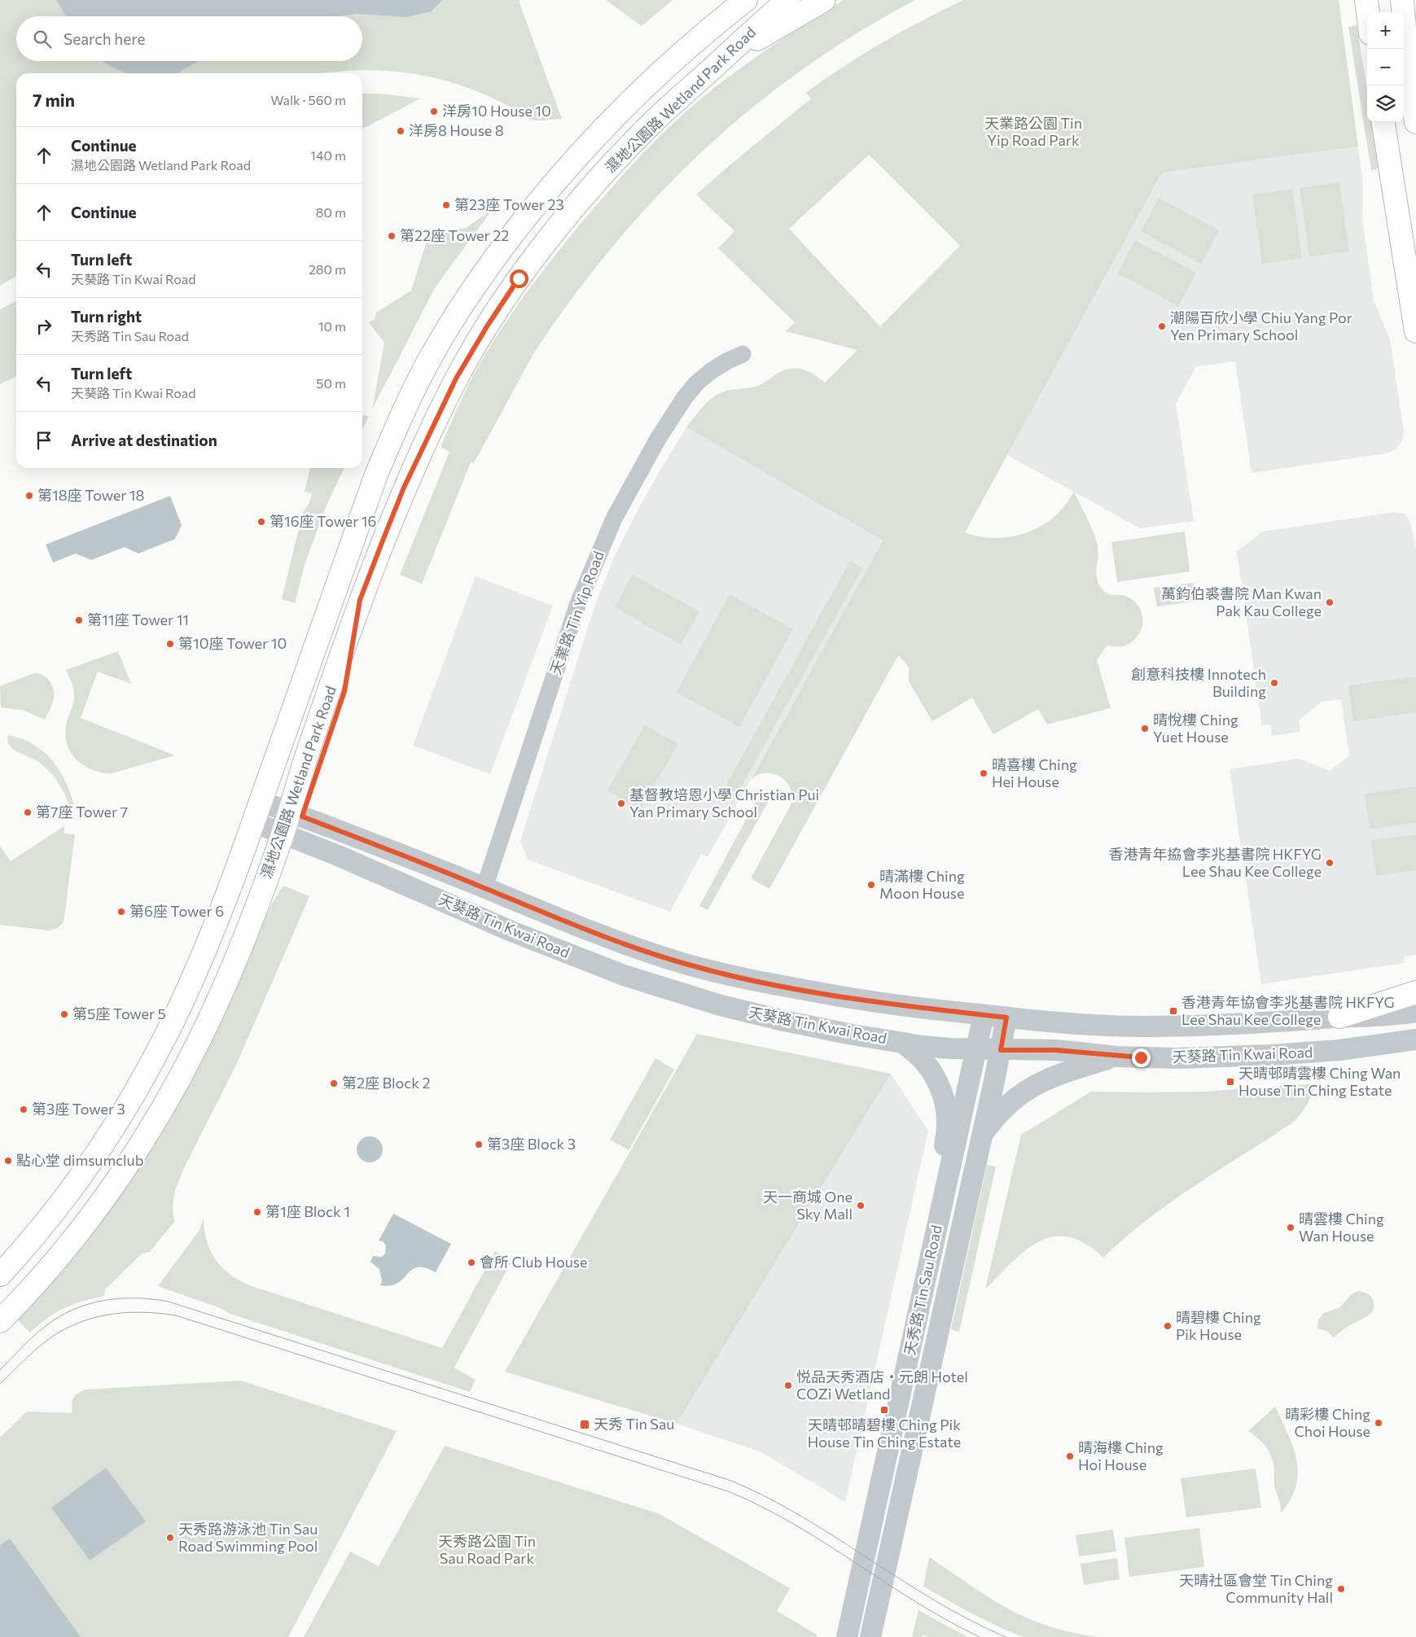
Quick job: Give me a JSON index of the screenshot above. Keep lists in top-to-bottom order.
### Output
{
  "streets": {
    "main road": ["濕地公園路 Wetland Park Road"],
    "street": ["天業路 Tin Yip Road", "天葵路 Tin Kwai Road", "天秀路 Tin Sau Road"]
  },
  "crossings": [
    ["濕地公園路 Wetland Park Road", "天葵路 Tin Kwai Road"],
    ["天業路 Tin Yip Road", "天葵路 Tin Kwai Road"],
    ["天葵路 Tin Kwai Road", "天秀路 Tin Sau Road"]
  ],
  "parks": ["天業路公園 Tin Yip Road Park", "天秀路公園 Tin Sau Road Park"],
  "places": {
    "other": [
      "洋房10 House 10",
      "洋房8 House 8",
      "第23座 Tower 23",
      "第22座 Tower 22",
      "潮陽百欣小學 Chiu Yang Por Yen Primary School",
      "第18座 Tower 18",
      "第16座 Tower 16",
      "萬鈞伯裘書院 Man Kwan Pak Kau College",
      "第11座 Tower 11",
      "第10座 Tower 10",
      "創意科技樓 Innotech Building",
      "晴悅樓 Ching Yuet House",
      "晴喜樓 Ching Hei House",
      "基督教培恩小學 Christian Pui Yan Primary School",
      "第7座 Tower 7",
      "香港青年拹會李兆基書院 HKFYG Lee Shau Kee College",
      "晴滿樓 Ching Moon House",
      "第6座 Tower 6",
      "第5座 Tower 5",
      "第2座 Block 2",
      "第3座 Tower 3",
      "第3座 Block 3",
      "點心堂 dimsumclub",
      "天一商城 One Sky Mall",
      "第1座 Block 1",
      "晴雲樓 Ching Wan House",
      "會所 Club House",
      "晴碧樓 Ching Pik House",
      "悦品天秀酒店‧元朗 Hotel COZi Wetland",
      "晴彩樓 Ching Choi House",
      "晴海樓 Ching Hoi House",
      "天秀路游泳池 Tin Sau Road Swimming Pool",
      "天晴社區會堂 Tin Ching Community Hall"
    ],
    "transit": [
      "香港青年協會李兆基書院 HKFYG Lee Shau Kee College",
      "天晴邨晴雲樓 Ching Wan House Tin Ching Estate",
      "天晴邨晴碧樓 Ching Pik House Tin Ching Estate",
      "天秀 Tin Sau"
    ]
  },
  "page": {
    "map_buttons": ["+", "−"],
    "search": "Search here",
    "heading": ["7 min", "Walk · 560 m"],
    "list": [
      ["Continue", "濕地公園路 Wetland Park Road", "140 m"],
      ["Continue", "80 m"],
      ["Turn left", "天葵路 Tin Kwai Road", "280 m"],
      ["Turn right", "天秀路 Tin Sau Road", "10 m"],
      ["Turn left", "天葵路 Tin Kwai Road", "50 m"],
      "Arrive at destination"
    ]
  }
}
